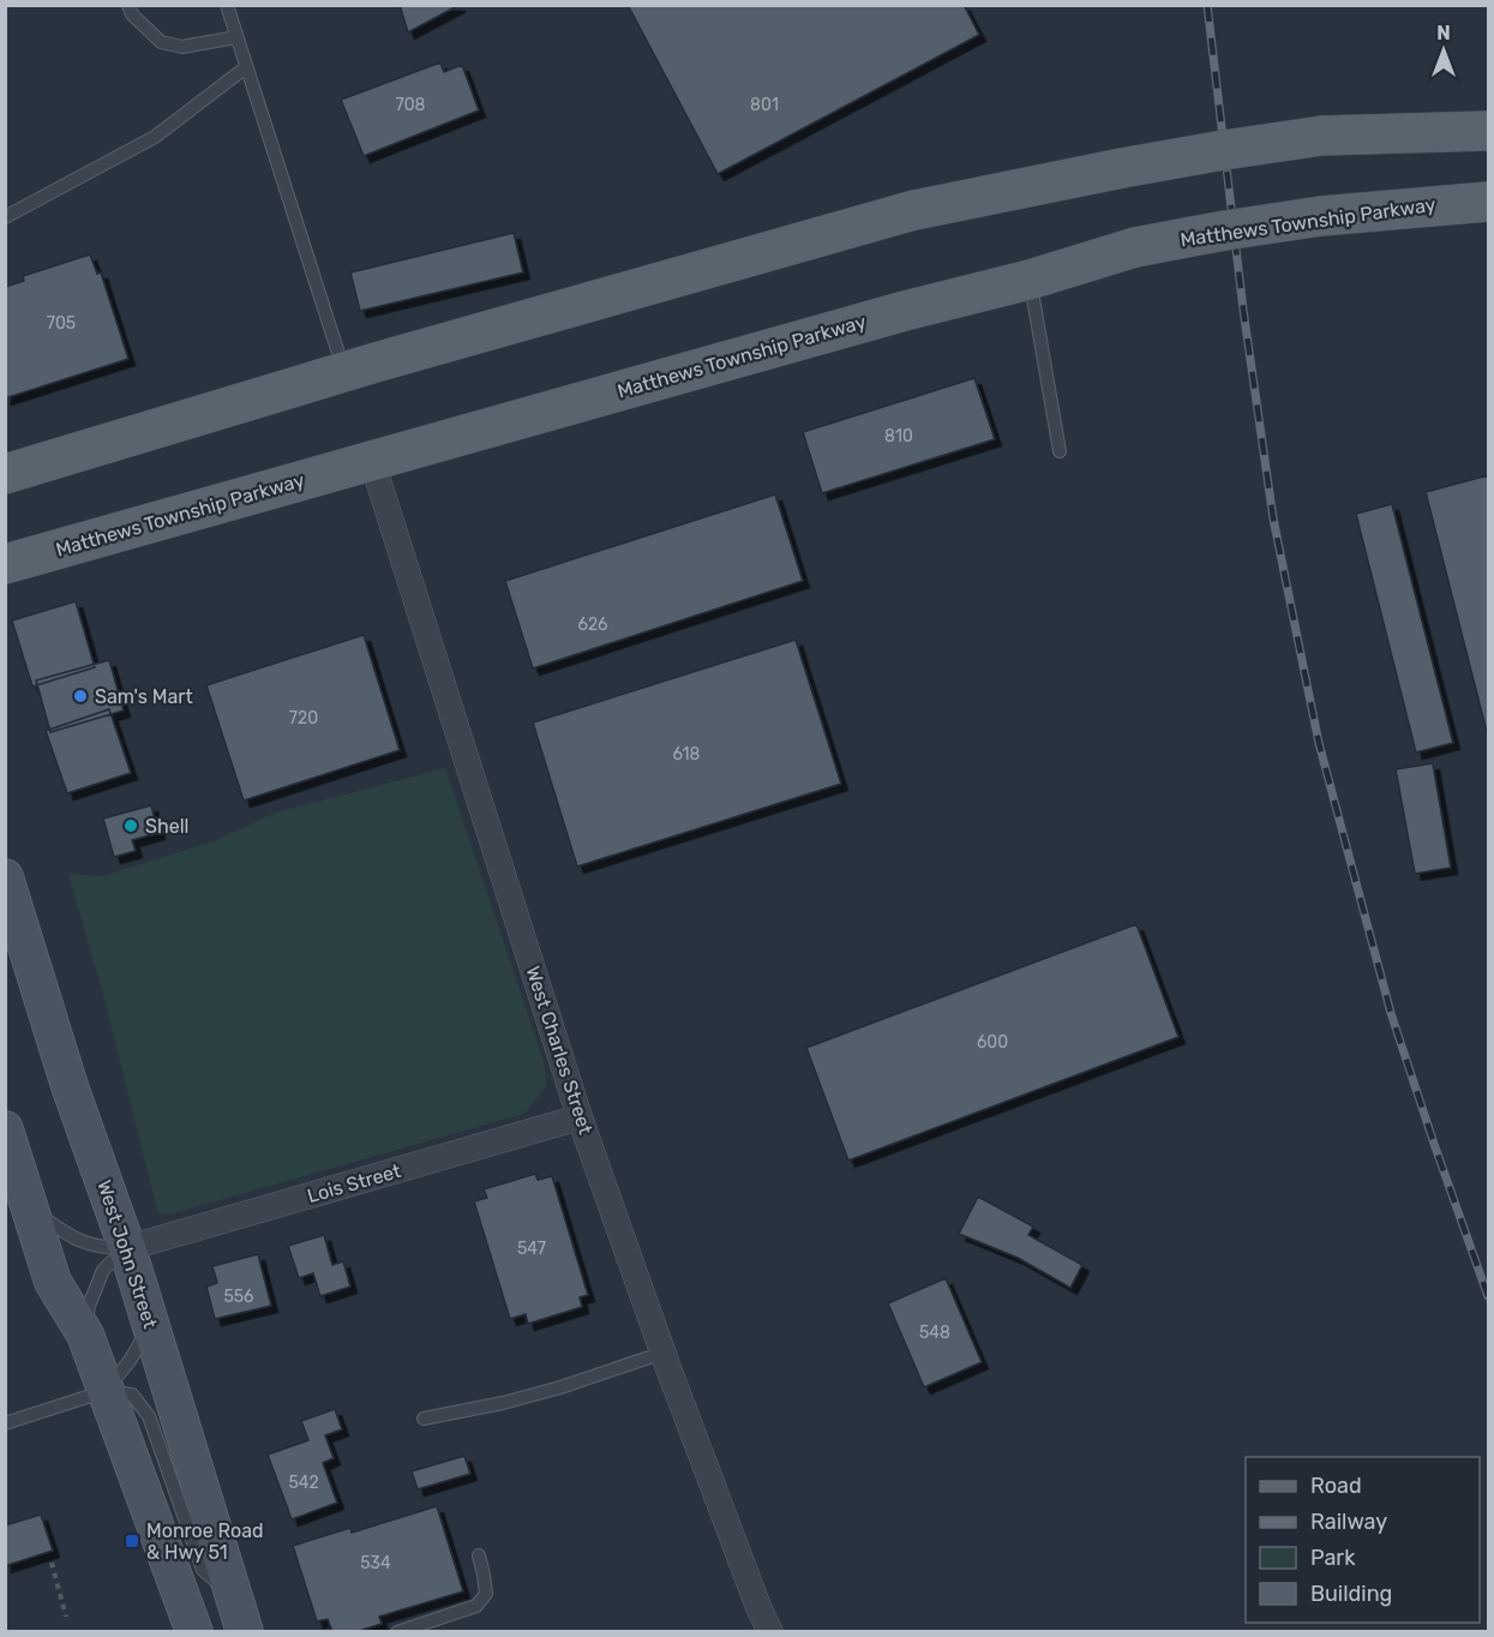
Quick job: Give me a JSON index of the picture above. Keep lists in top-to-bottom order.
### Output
{
  "streets": {
    "main road": ["Matthews Township Parkway", "West John Street"],
    "street": ["West Charles Street", "Lois Street"]
  },
  "crossings": [
    ["Matthews Township Parkway", "West Charles Street"],
    ["West Charles Street", "Lois Street"],
    ["Lois Street", "West John Street"]
  ],
  "places": {
    "other": ["Sam's Mart", "Shell"],
    "transit": ["Monroe Road & Hwy 51"]
  },
  "house_numbers": [
    "708",
    "801",
    "705",
    "810",
    "626",
    "720",
    "618",
    "600",
    "547",
    "556",
    "548",
    "542",
    "534"
  ],
  "legend": [
    "Road",
    "Railway",
    "Park",
    "Building"
  ],
  "north": "top"
}
